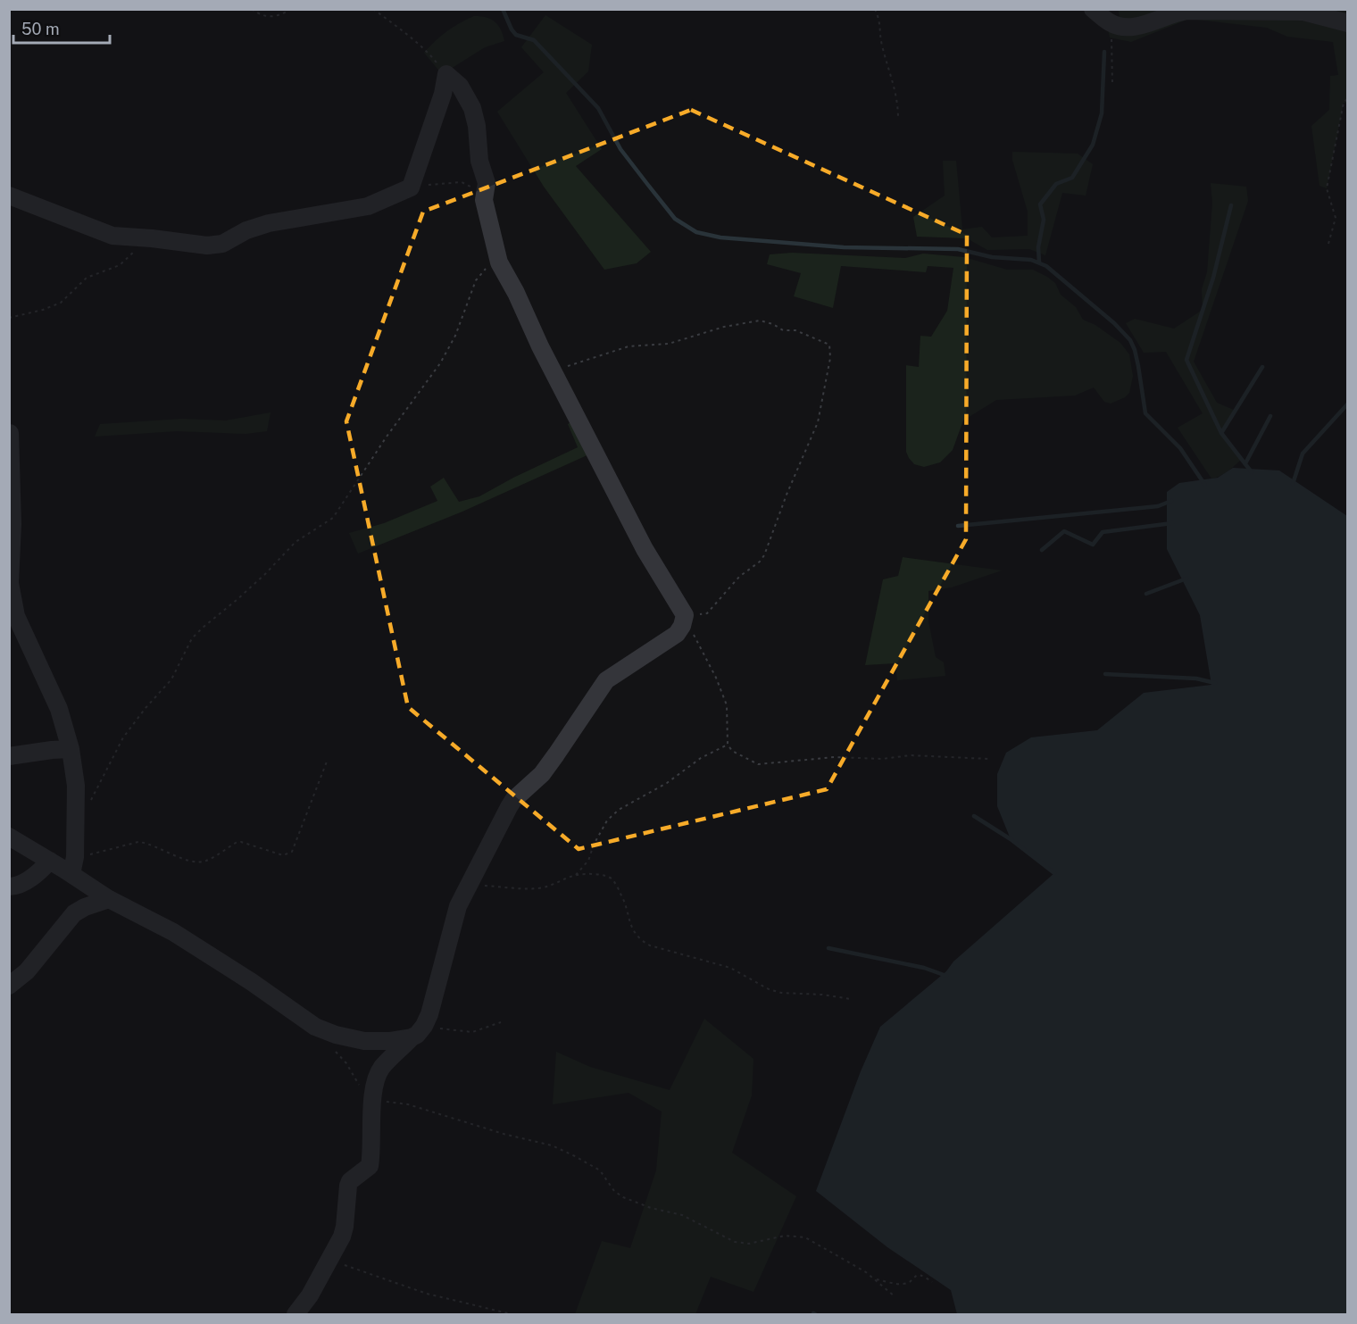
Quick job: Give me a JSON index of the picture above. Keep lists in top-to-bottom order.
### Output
{
  "scale_bar": "50 m"
}
